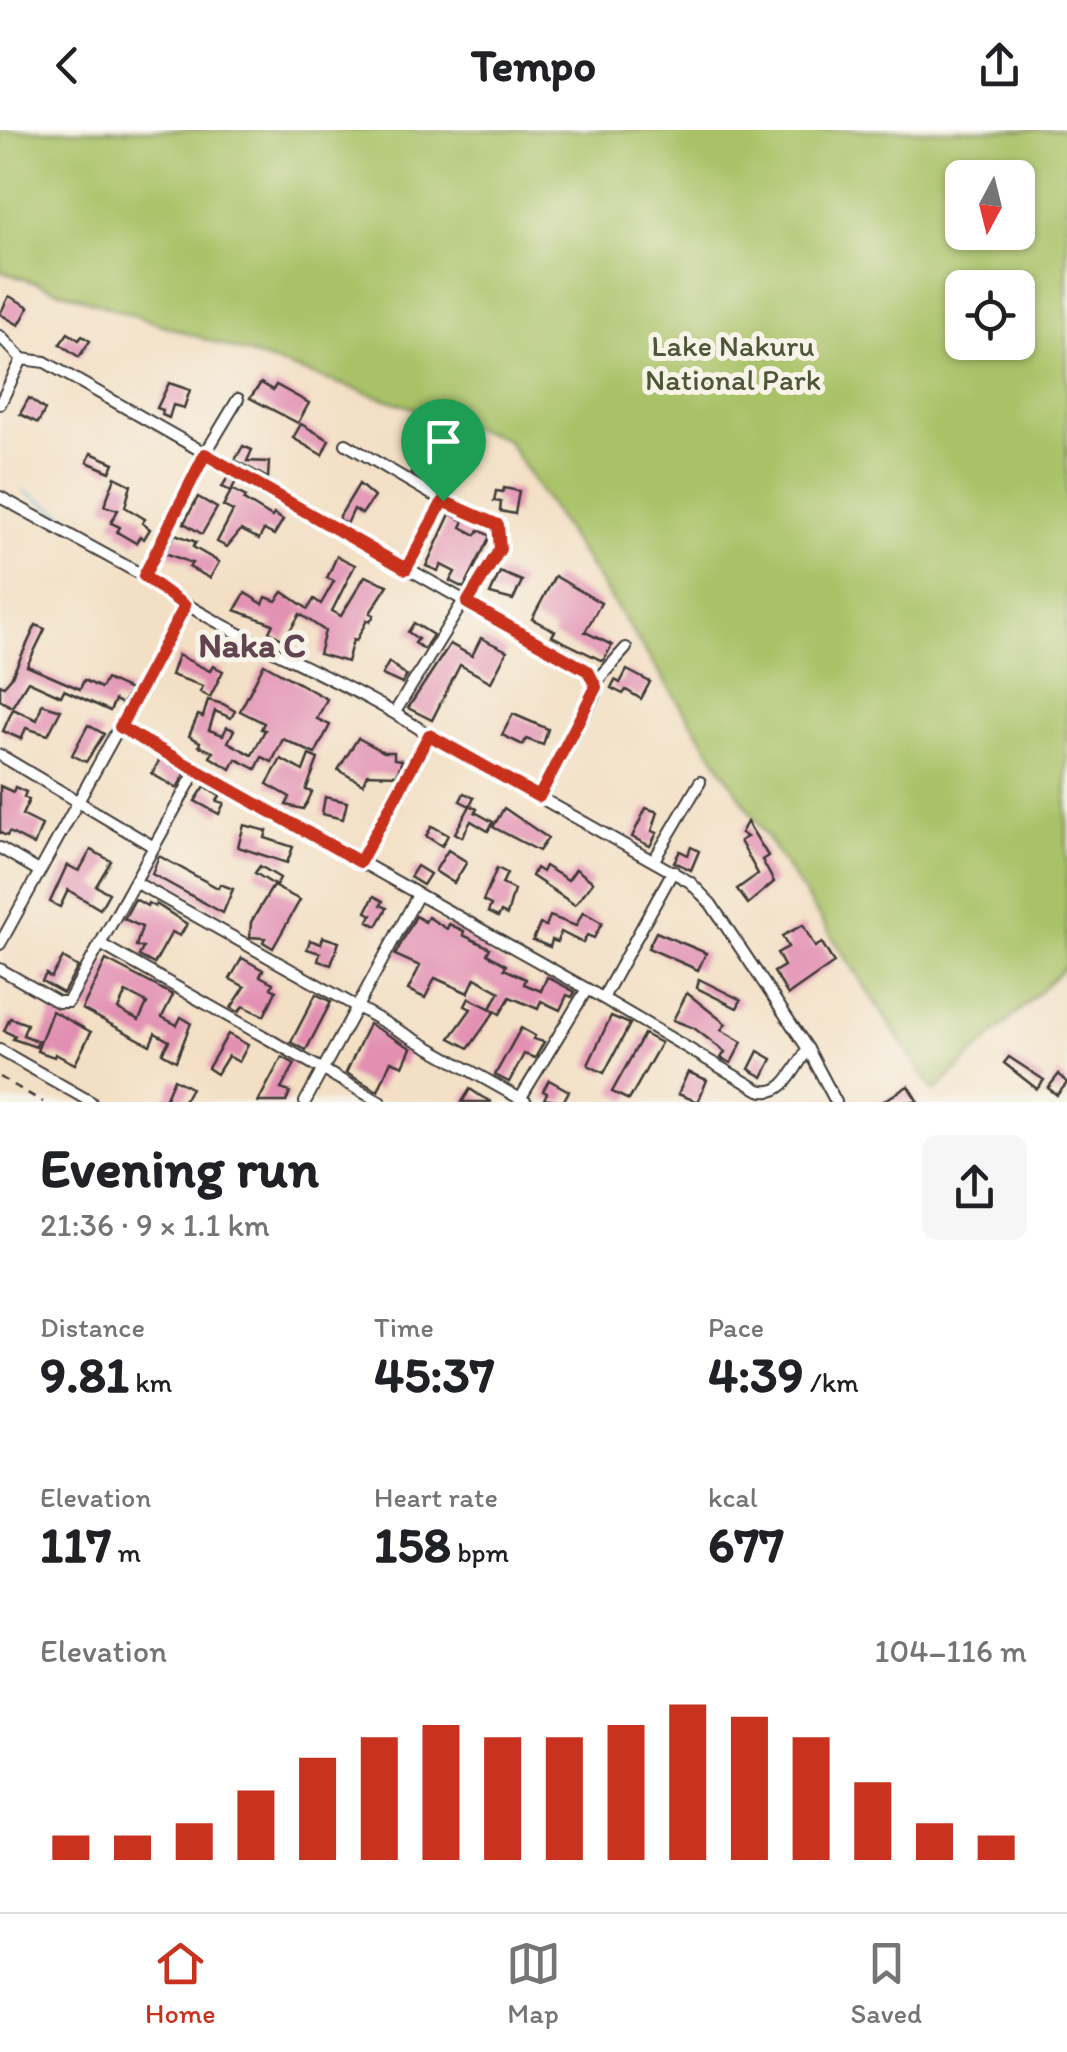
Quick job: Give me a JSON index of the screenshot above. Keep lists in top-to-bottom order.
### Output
{
  "districts": ["Naka C"],
  "parks": ["Lake Nakuru National Park"],
  "north": "bottom",
  "page": {
    "header": "Tempo",
    "heading": ["Evening run", "21:36 · 9 × 1.1 km"],
    "stats": [
      ["Distance", "9.81 km"],
      ["Time", "45:37"],
      ["Pace", "4:39 /km"],
      ["Elevation", "117 m"],
      ["Heart rate", "158 bpm"],
      ["kcal", "677"]
    ],
    "chart": ["Elevation", "104–116 m"],
    "tabs": ["Home", "Map", "Saved"]
  }
}
